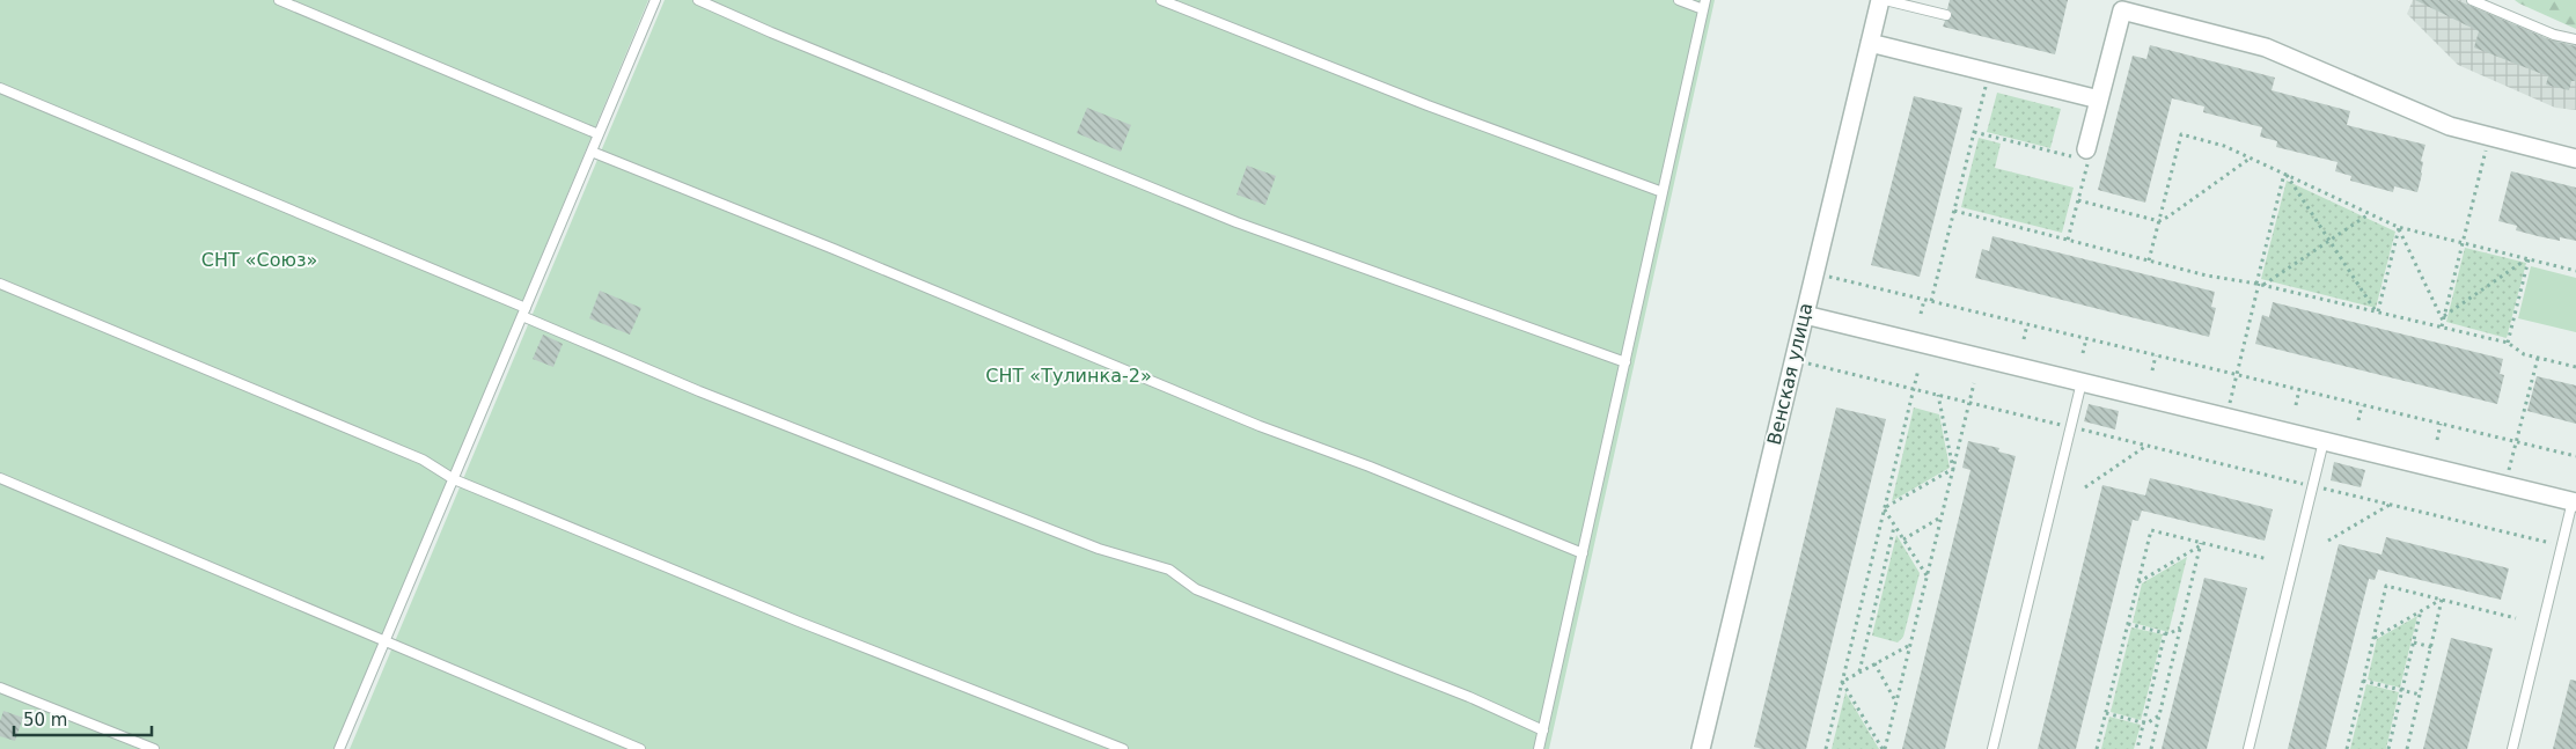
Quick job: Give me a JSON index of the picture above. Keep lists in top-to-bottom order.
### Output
{
  "streets": {
    "street": ["Венская улица"]
  },
  "parks": ["СНТ «Союз»", "СНТ «Тулинка-2»"],
  "scale_bar": "50 m"
}
